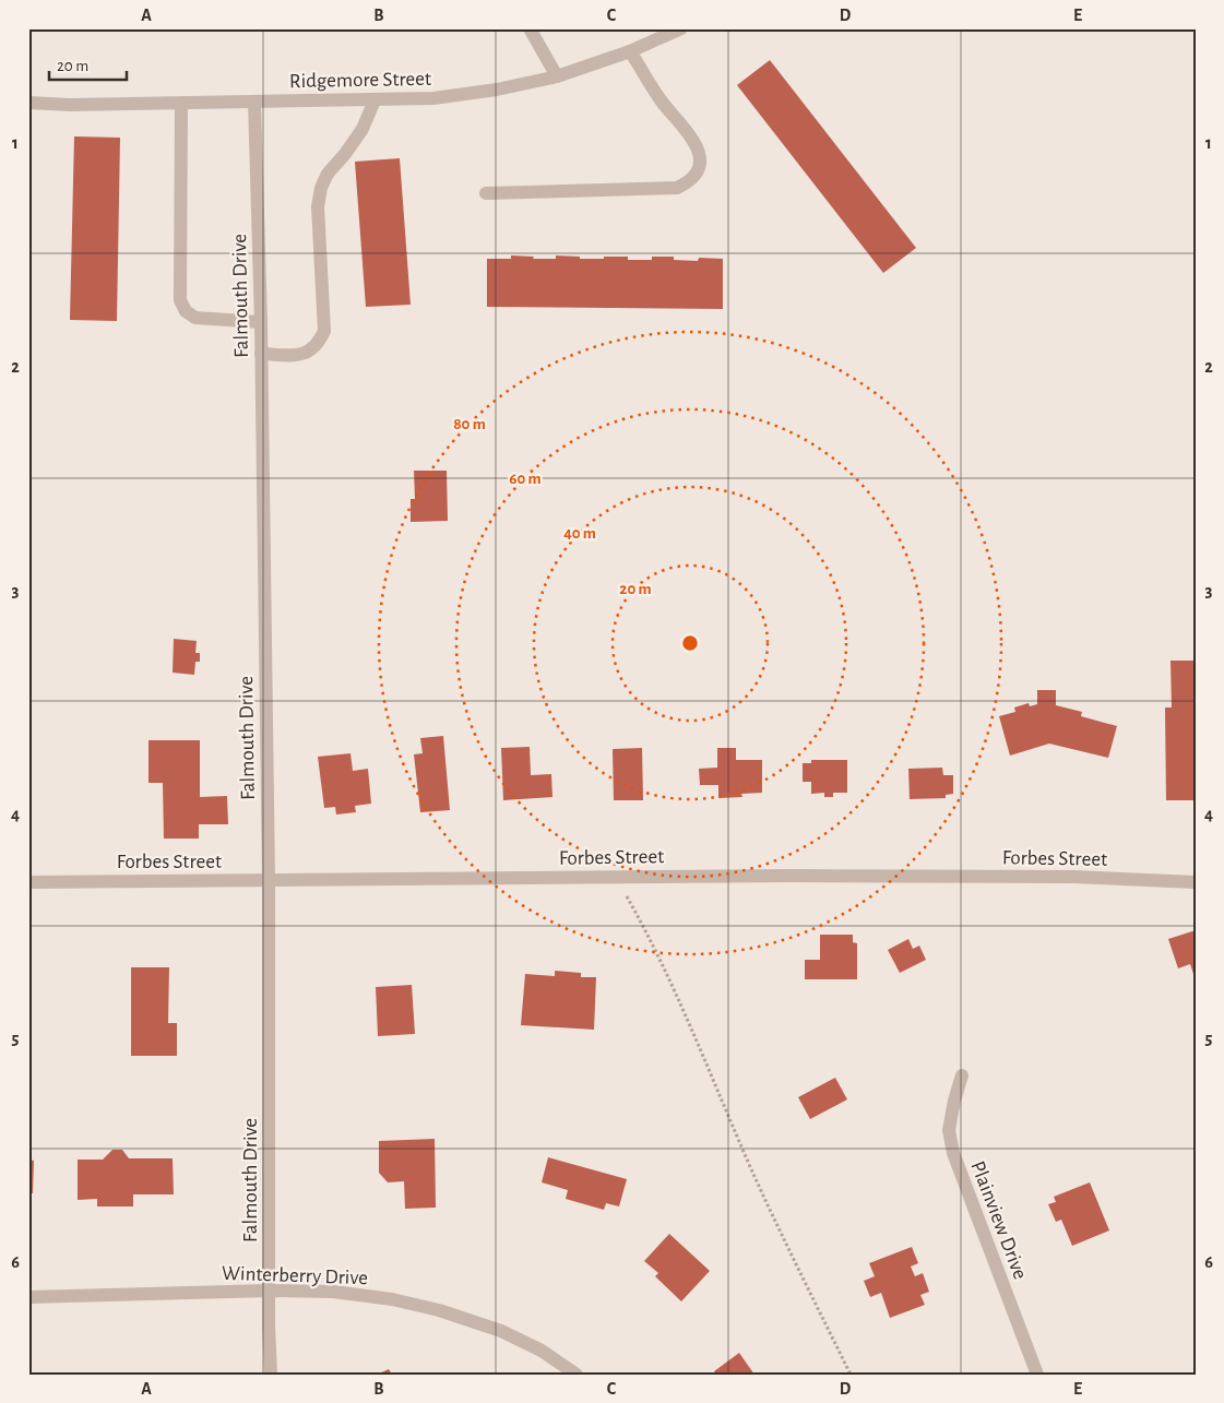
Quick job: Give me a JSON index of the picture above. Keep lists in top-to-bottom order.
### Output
{
  "streets": {
    "street": [
      "Ridgemore Street",
      "Falmouth Drive",
      "Forbes Street",
      "Plainview Drive",
      "Winterberry Drive"
    ]
  },
  "crossings": [
    ["Ridgemore Street", "Falmouth Drive"],
    ["Falmouth Drive", "Forbes Street"],
    ["Falmouth Drive", "Winterberry Drive"]
  ],
  "scale_bar": "20 m",
  "grid": {
    "columns": [
      "A",
      "B",
      "C",
      "D",
      "E"
    ],
    "rows": [
      "1",
      "2",
      "3",
      "4",
      "5",
      "6"
    ]
  },
  "rings": [
    "80 m",
    "60 m",
    "40 m",
    "20 m"
  ]
}
